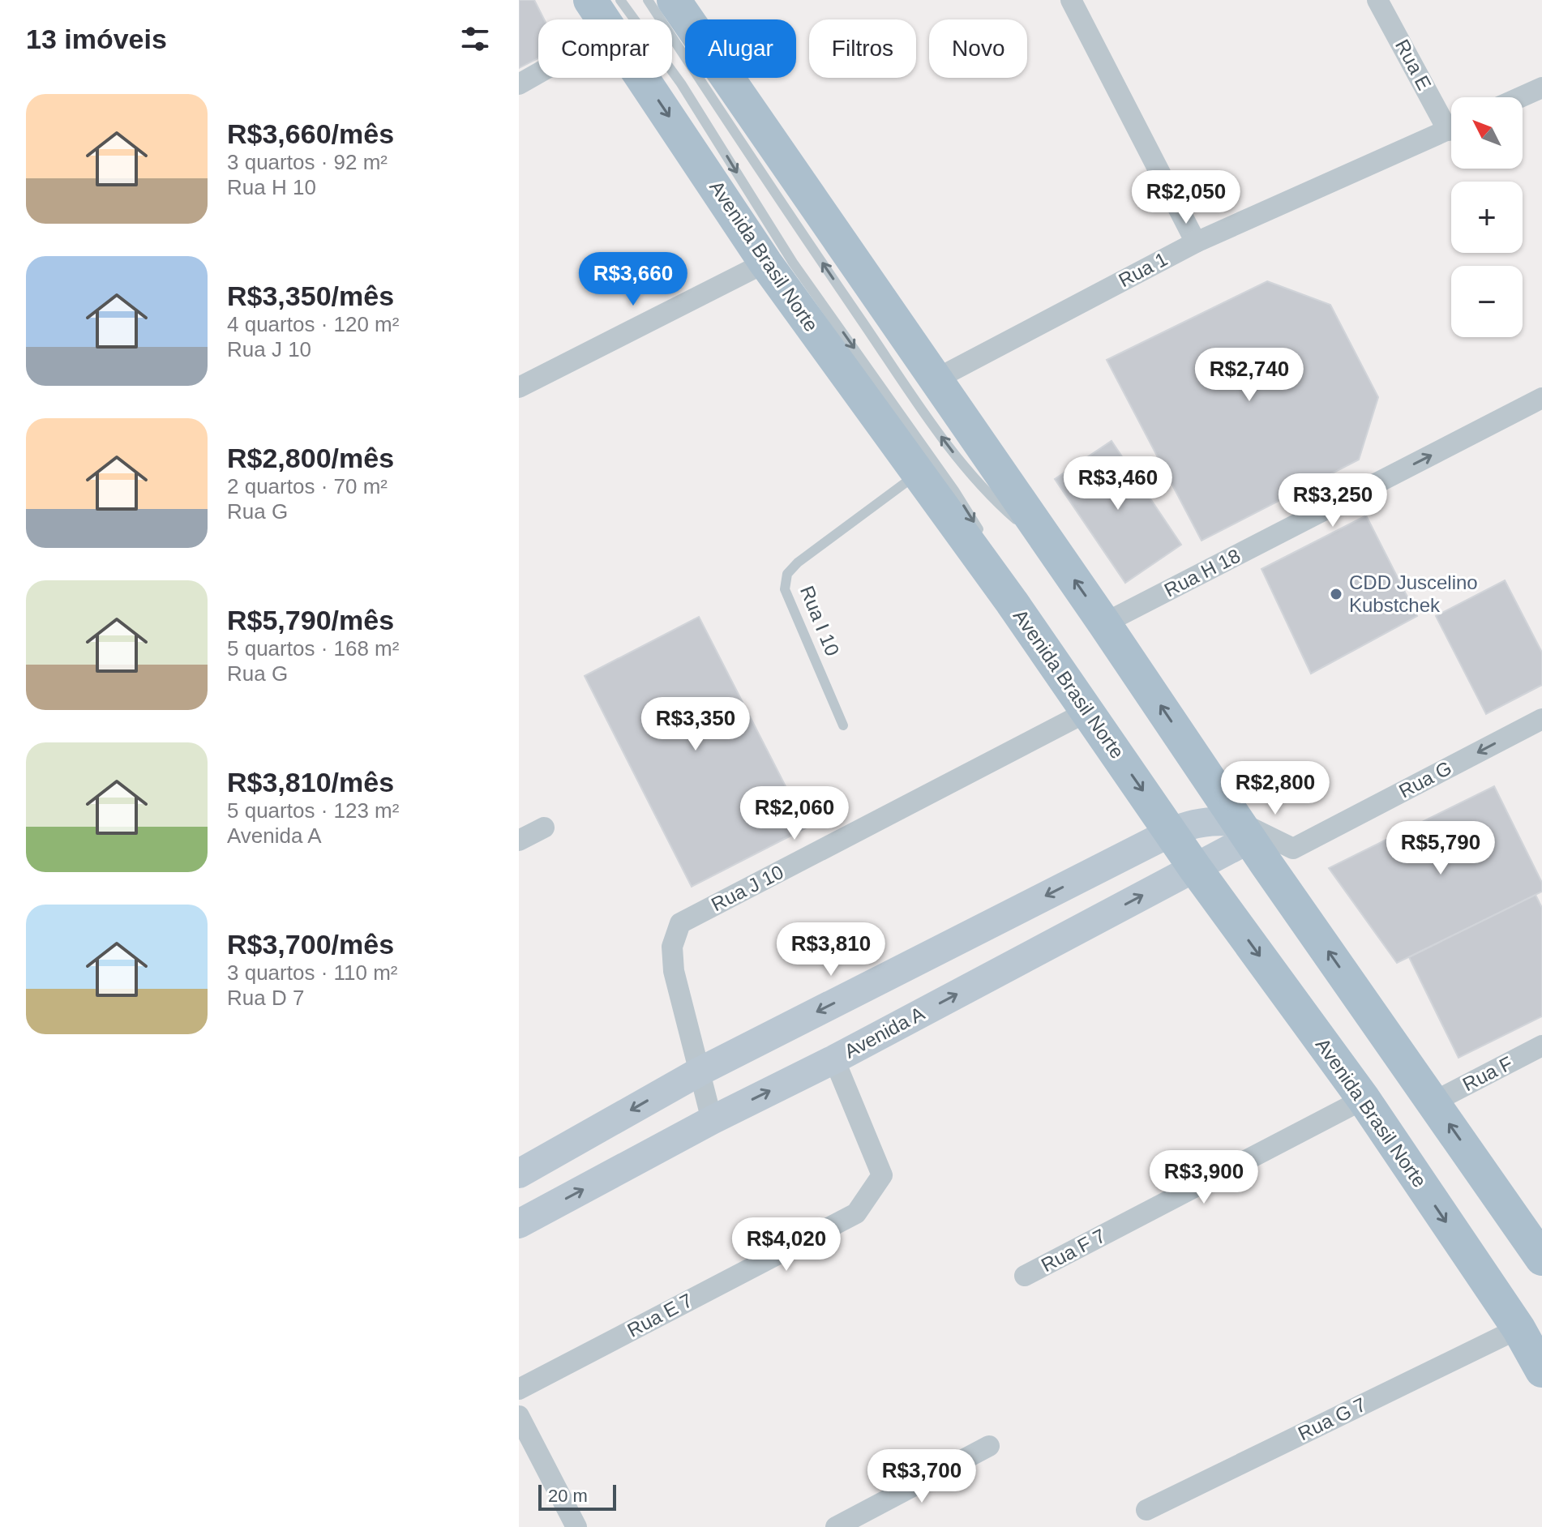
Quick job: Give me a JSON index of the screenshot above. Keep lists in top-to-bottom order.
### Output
{
  "streets": {
    "main road": ["Avenida Brasil Norte"],
    "street": [
      "Rua E",
      "Rua 1",
      "Rua H 18",
      "Rua G",
      "Rua J 10",
      "Avenida A",
      "Rua F",
      "Rua F 7",
      "Rua E 7",
      "Rua G 7"
    ],
    "lane": ["Rua I 10"]
  },
  "crossings": [
    ["Avenida Brasil Norte", "Rua I 10"],
    ["Avenida Brasil Norte", "Rua J 10"],
    ["Avenida Brasil Norte", "Avenida A"],
    ["Avenida Brasil Norte", "Rua F 7"],
    ["Avenida Brasil Norte", "Rua G 7"],
    ["Rua G", "Avenida A"],
    ["Rua J 10", "Avenida A"],
    ["Avenida A", "Rua E 7"]
  ],
  "one_way": ["Rua H 18", "Rua G"],
  "places": ["CDD Juscelino Kubstchek"],
  "scale_bar": "20 m",
  "north": "top left",
  "page": {
    "heading": "13 imóveis",
    "chip": [
      "Comprar",
      "Alugar",
      "Filtros",
      "Novo"
    ],
    "list": [
      {
        "name": "R$3,660/mês",
        "note": "3 quartos · 92 m² · Rua H 10"
      },
      {
        "name": "R$3,350/mês",
        "note": "4 quartos · 120 m² · Rua J 10"
      },
      {
        "name": "R$2,800/mês",
        "note": "2 quartos · 70 m² · Rua G"
      },
      {
        "name": "R$5,790/mês",
        "note": "5 quartos · 168 m² · Rua G"
      },
      {
        "name": "R$3,810/mês",
        "note": "5 quartos · 123 m² · Avenida A"
      },
      {
        "name": "R$3,700/mês",
        "note": "3 quartos · 110 m² · Rua D 7"
      }
    ],
    "map_buttons": ["+", "−"],
    "price": [
      "R$2,050",
      "R$3,660",
      "R$2,740",
      "R$3,460",
      "R$3,250",
      "R$3,350",
      "R$2,800",
      "R$2,060",
      "R$5,790",
      "R$3,810",
      "R$3,900",
      "R$4,020",
      "R$3,700"
    ],
    "scale": "20 m"
  }
}
